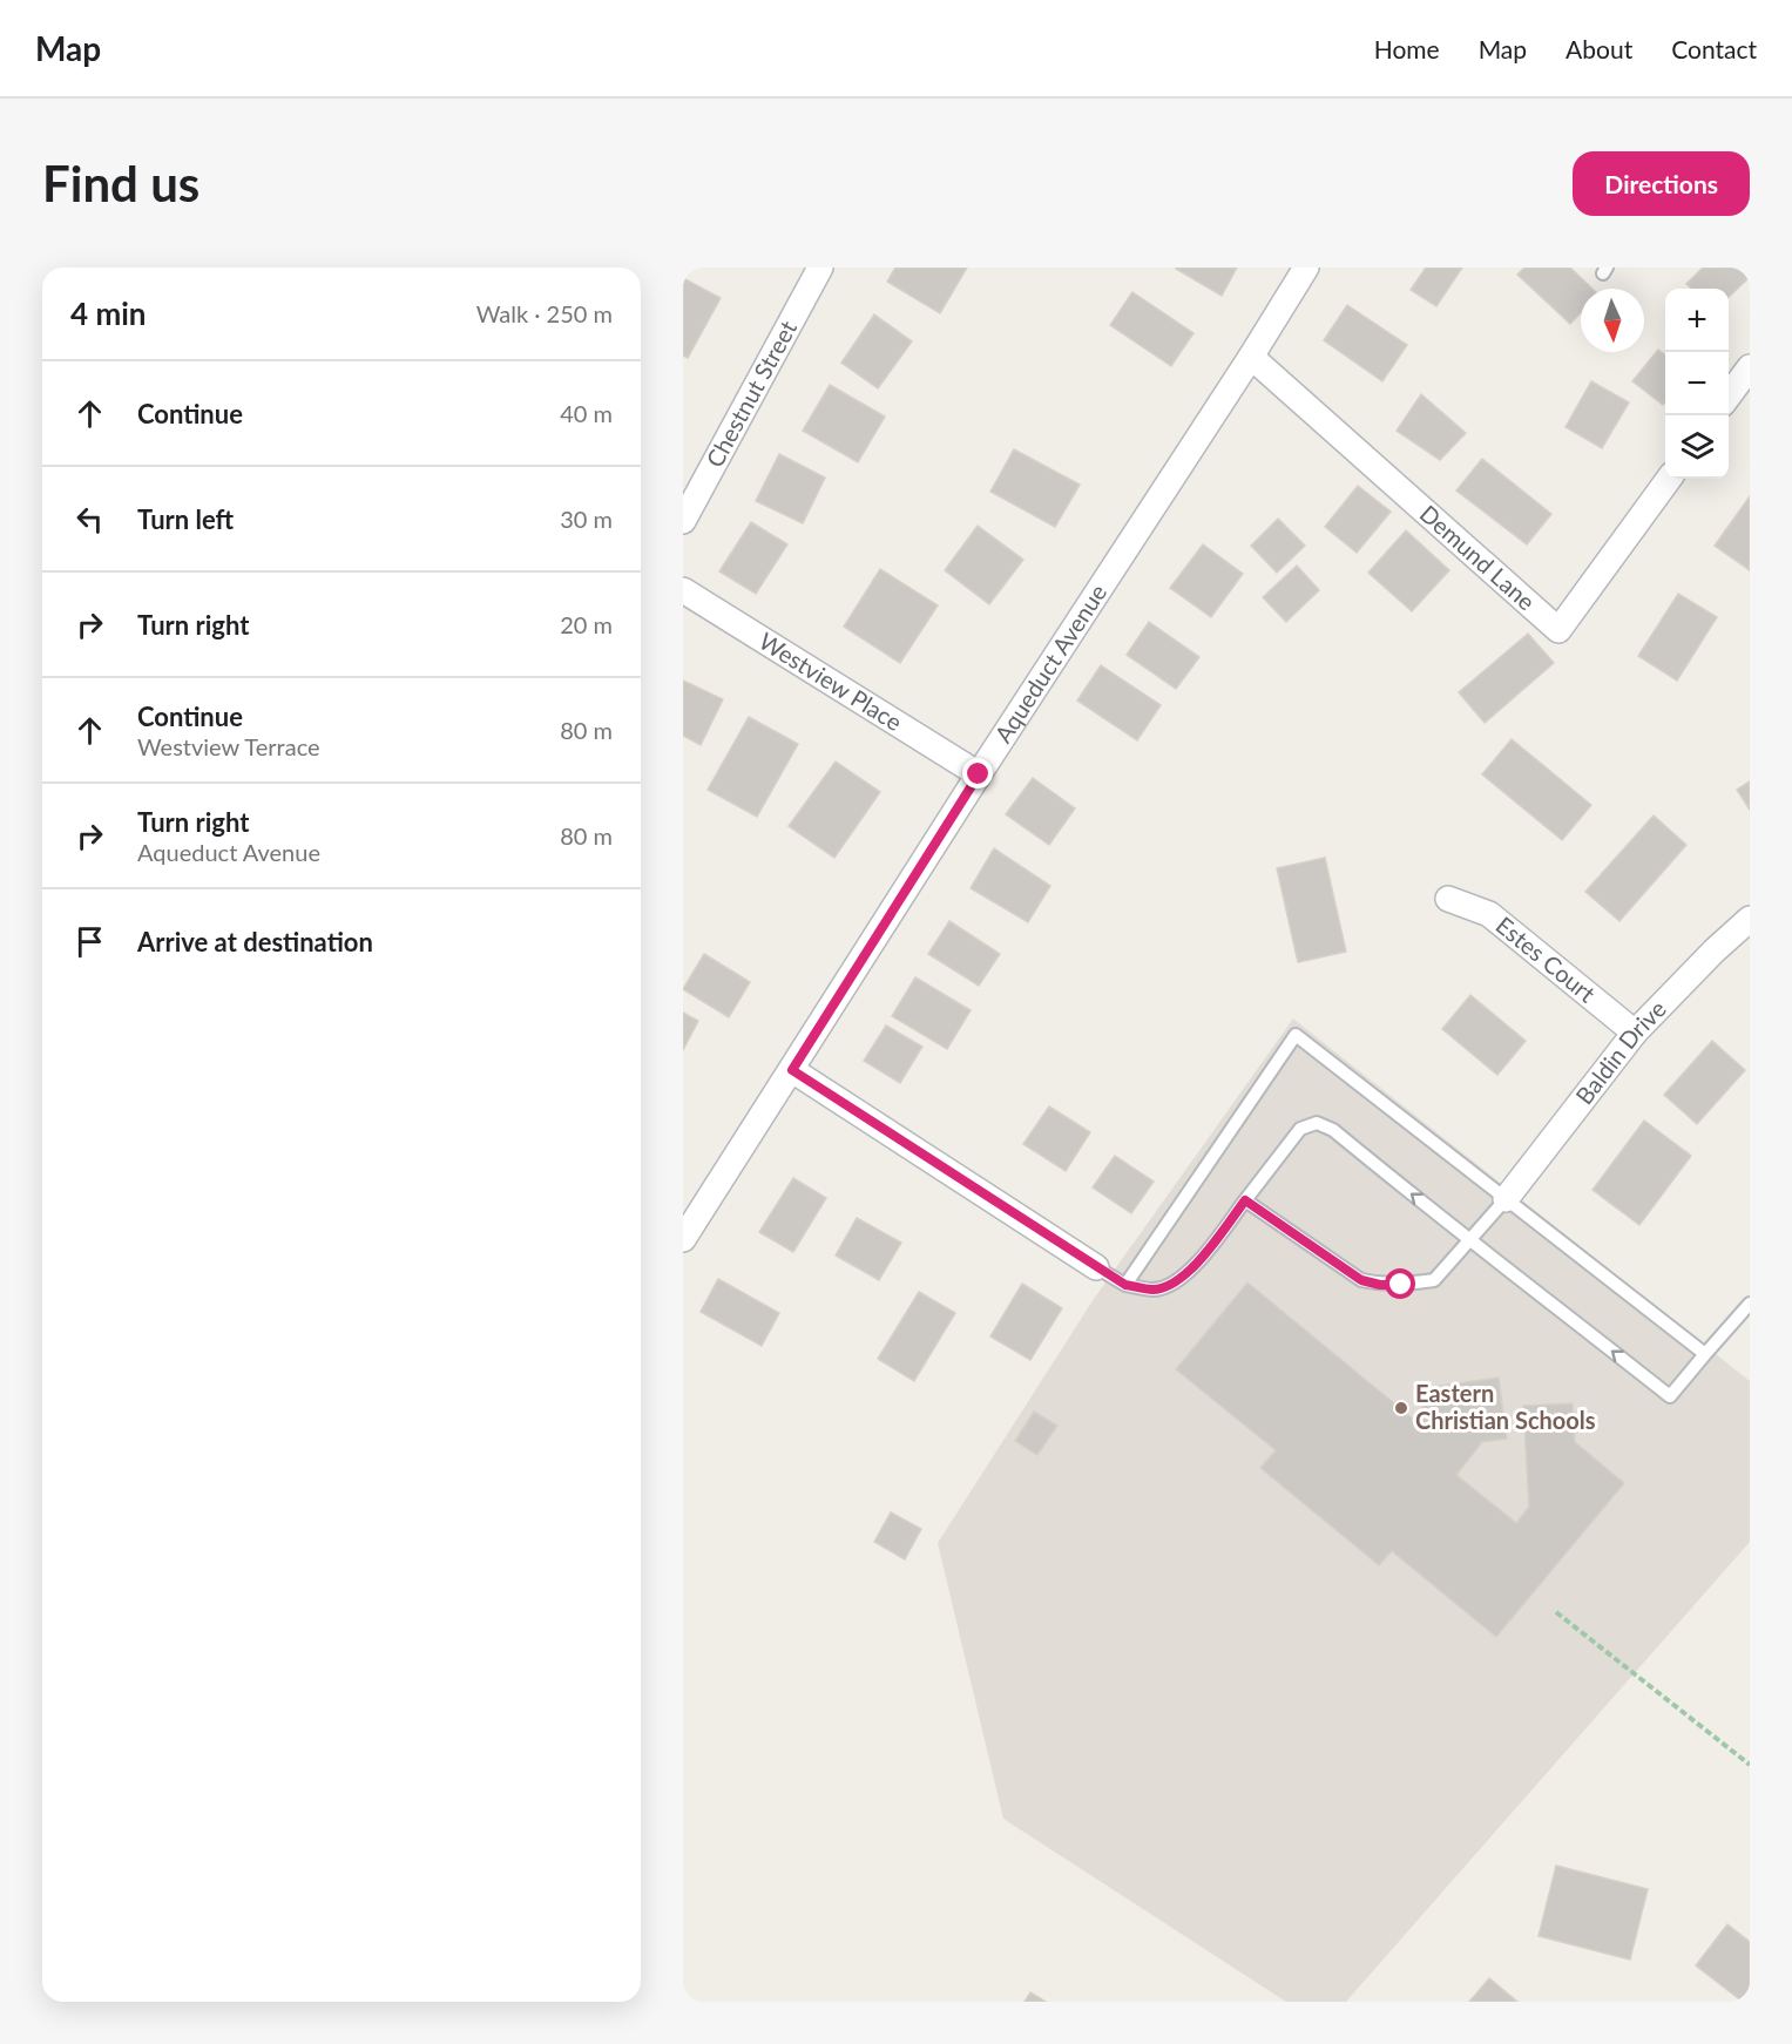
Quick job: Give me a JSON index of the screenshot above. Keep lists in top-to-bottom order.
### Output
{
  "streets": {
    "street": [
      "Chestnut Street",
      "Demund Lane",
      "Aqueduct Avenue",
      "Westview Place",
      "Estes Court",
      "Baldin Drive"
    ]
  },
  "crossings": [
    ["Demund Lane", "Aqueduct Avenue"],
    ["Aqueduct Avenue", "Westview Place"],
    ["Estes Court", "Baldin Drive"]
  ],
  "places": ["Eastern Christian Schools"],
  "north": "bottom",
  "page": {
    "header": "Map",
    "nav": [
      "Home",
      "Map",
      "About",
      "Contact"
    ],
    "buttons": "Directions",
    "title": "Find us",
    "heading": ["4 min", "Walk · 250 m"],
    "map_buttons": ["+", "−"],
    "list": [
      ["Continue", "40 m"],
      ["Turn left", "30 m"],
      ["Turn right", "20 m"],
      ["Continue", "Westview Terrace", "80 m"],
      ["Turn right", "Aqueduct Avenue", "80 m"],
      "Arrive at destination"
    ]
  }
}
